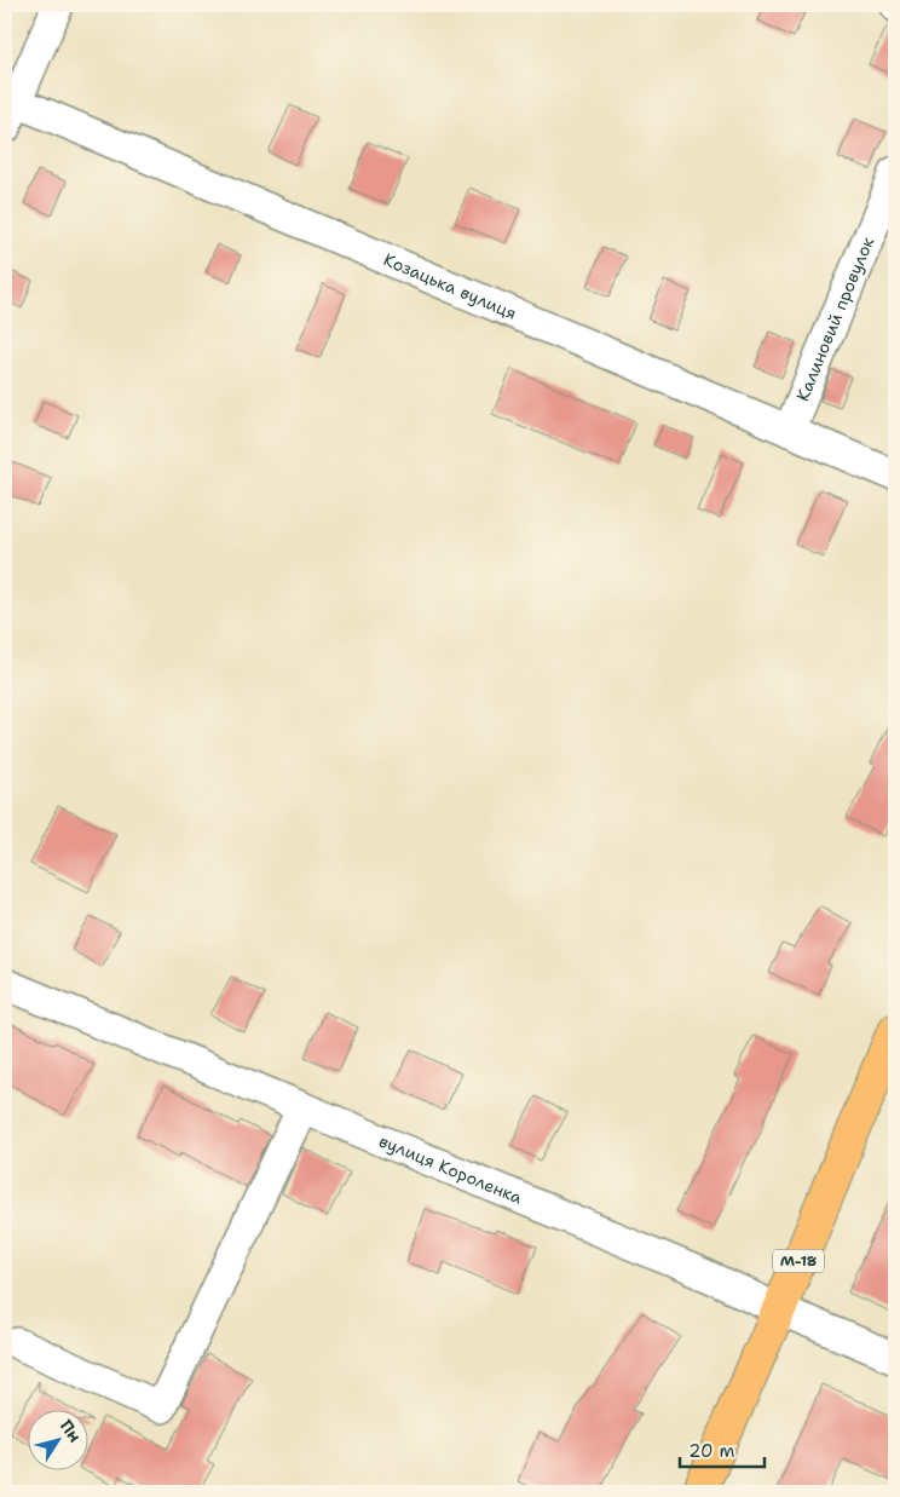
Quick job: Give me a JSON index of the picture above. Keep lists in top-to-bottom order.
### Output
{
  "streets": {
    "highway": ["М-18"],
    "street": ["Козацька вулиця", "Калиновий провулок", "вулиця Короленка"]
  },
  "crossings": [
    ["Козацька вулиця", "Калиновий провулок"],
    ["вулиця Короленка", "М-18"]
  ],
  "scale_bar": "20 m",
  "north": "top right"
}
